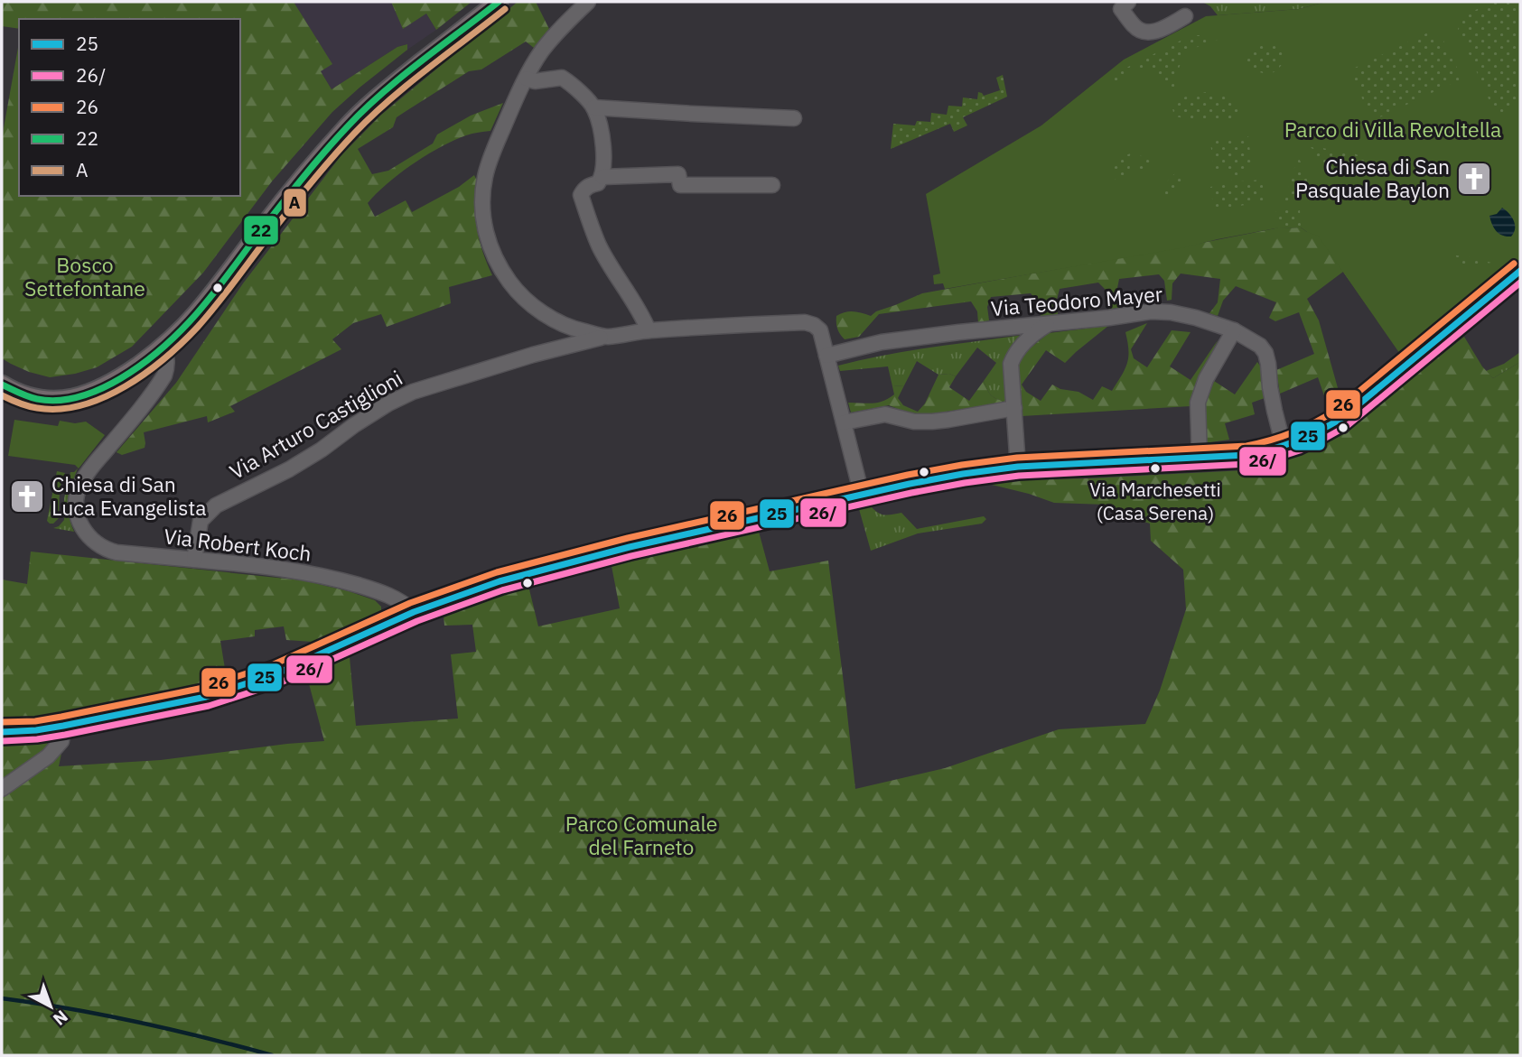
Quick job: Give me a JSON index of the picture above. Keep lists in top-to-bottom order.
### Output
{
  "streets": {
    "street": ["Via Teodoro Mayer", "Via Arturo Castiglioni", "Via Robert Koch"]
  },
  "crossings": [
    ["Via Teodoro Mayer", "Via Arturo Castiglioni"],
    ["Via Arturo Castiglioni", "Via Robert Koch"]
  ],
  "parks": ["Parco di Villa Revoltella", "Bosco Settefontane", "Parco Comunale del Farneto"],
  "places": {
    "church": ["Chiesa di San Pasquale Baylon", "Chiesa di San Luca Evangelista"],
    "other": ["Via Marchesetti (Casa Serena)"]
  },
  "lines": [
    "transit line 22",
    "transit line A",
    "transit line 26",
    "transit line 25",
    "transit line 26/"
  ],
  "legend": [
    "25",
    "26/",
    "26",
    "22",
    "A"
  ],
  "north": "bottom right"
}
